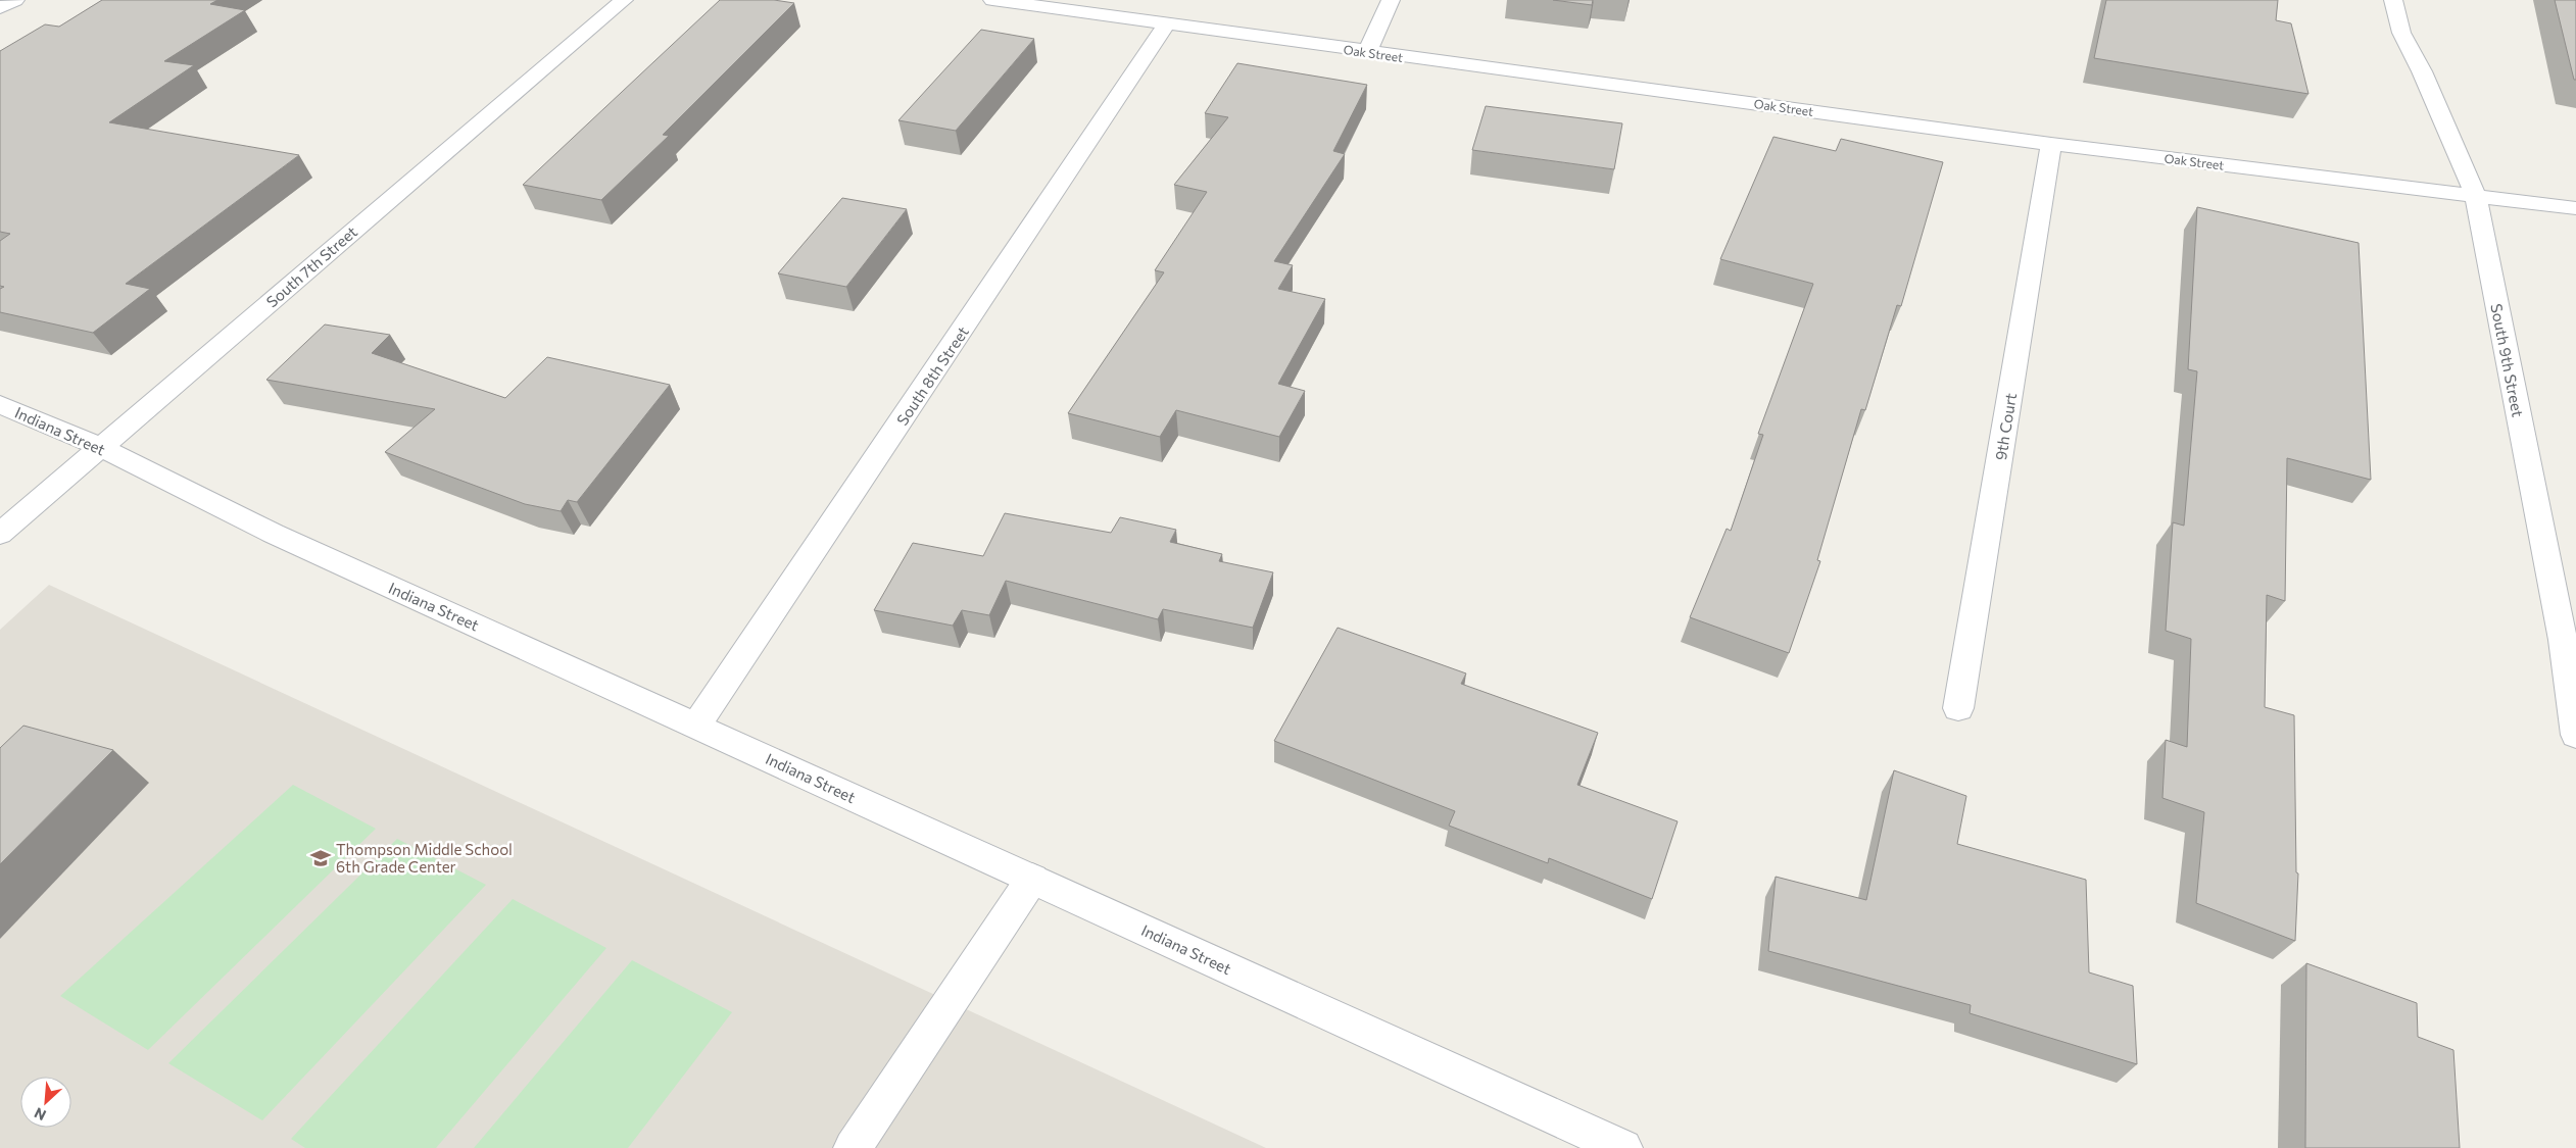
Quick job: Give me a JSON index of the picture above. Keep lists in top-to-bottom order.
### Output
{
  "streets": {
    "street": [
      "Oak Street",
      "South 7th Street",
      "South 9th Street",
      "South 8th Street",
      "9th Court",
      "Indiana Street"
    ]
  },
  "crossings": [
    ["Oak Street", "South 9th Street"],
    ["Oak Street", "South 8th Street"],
    ["Oak Street", "9th Court"],
    ["South 7th Street", "Indiana Street"],
    ["South 8th Street", "Indiana Street"]
  ],
  "places": {
    "school or university": ["Thompson Middle School 6th Grade Center"]
  },
  "north": "bottom left"
}
